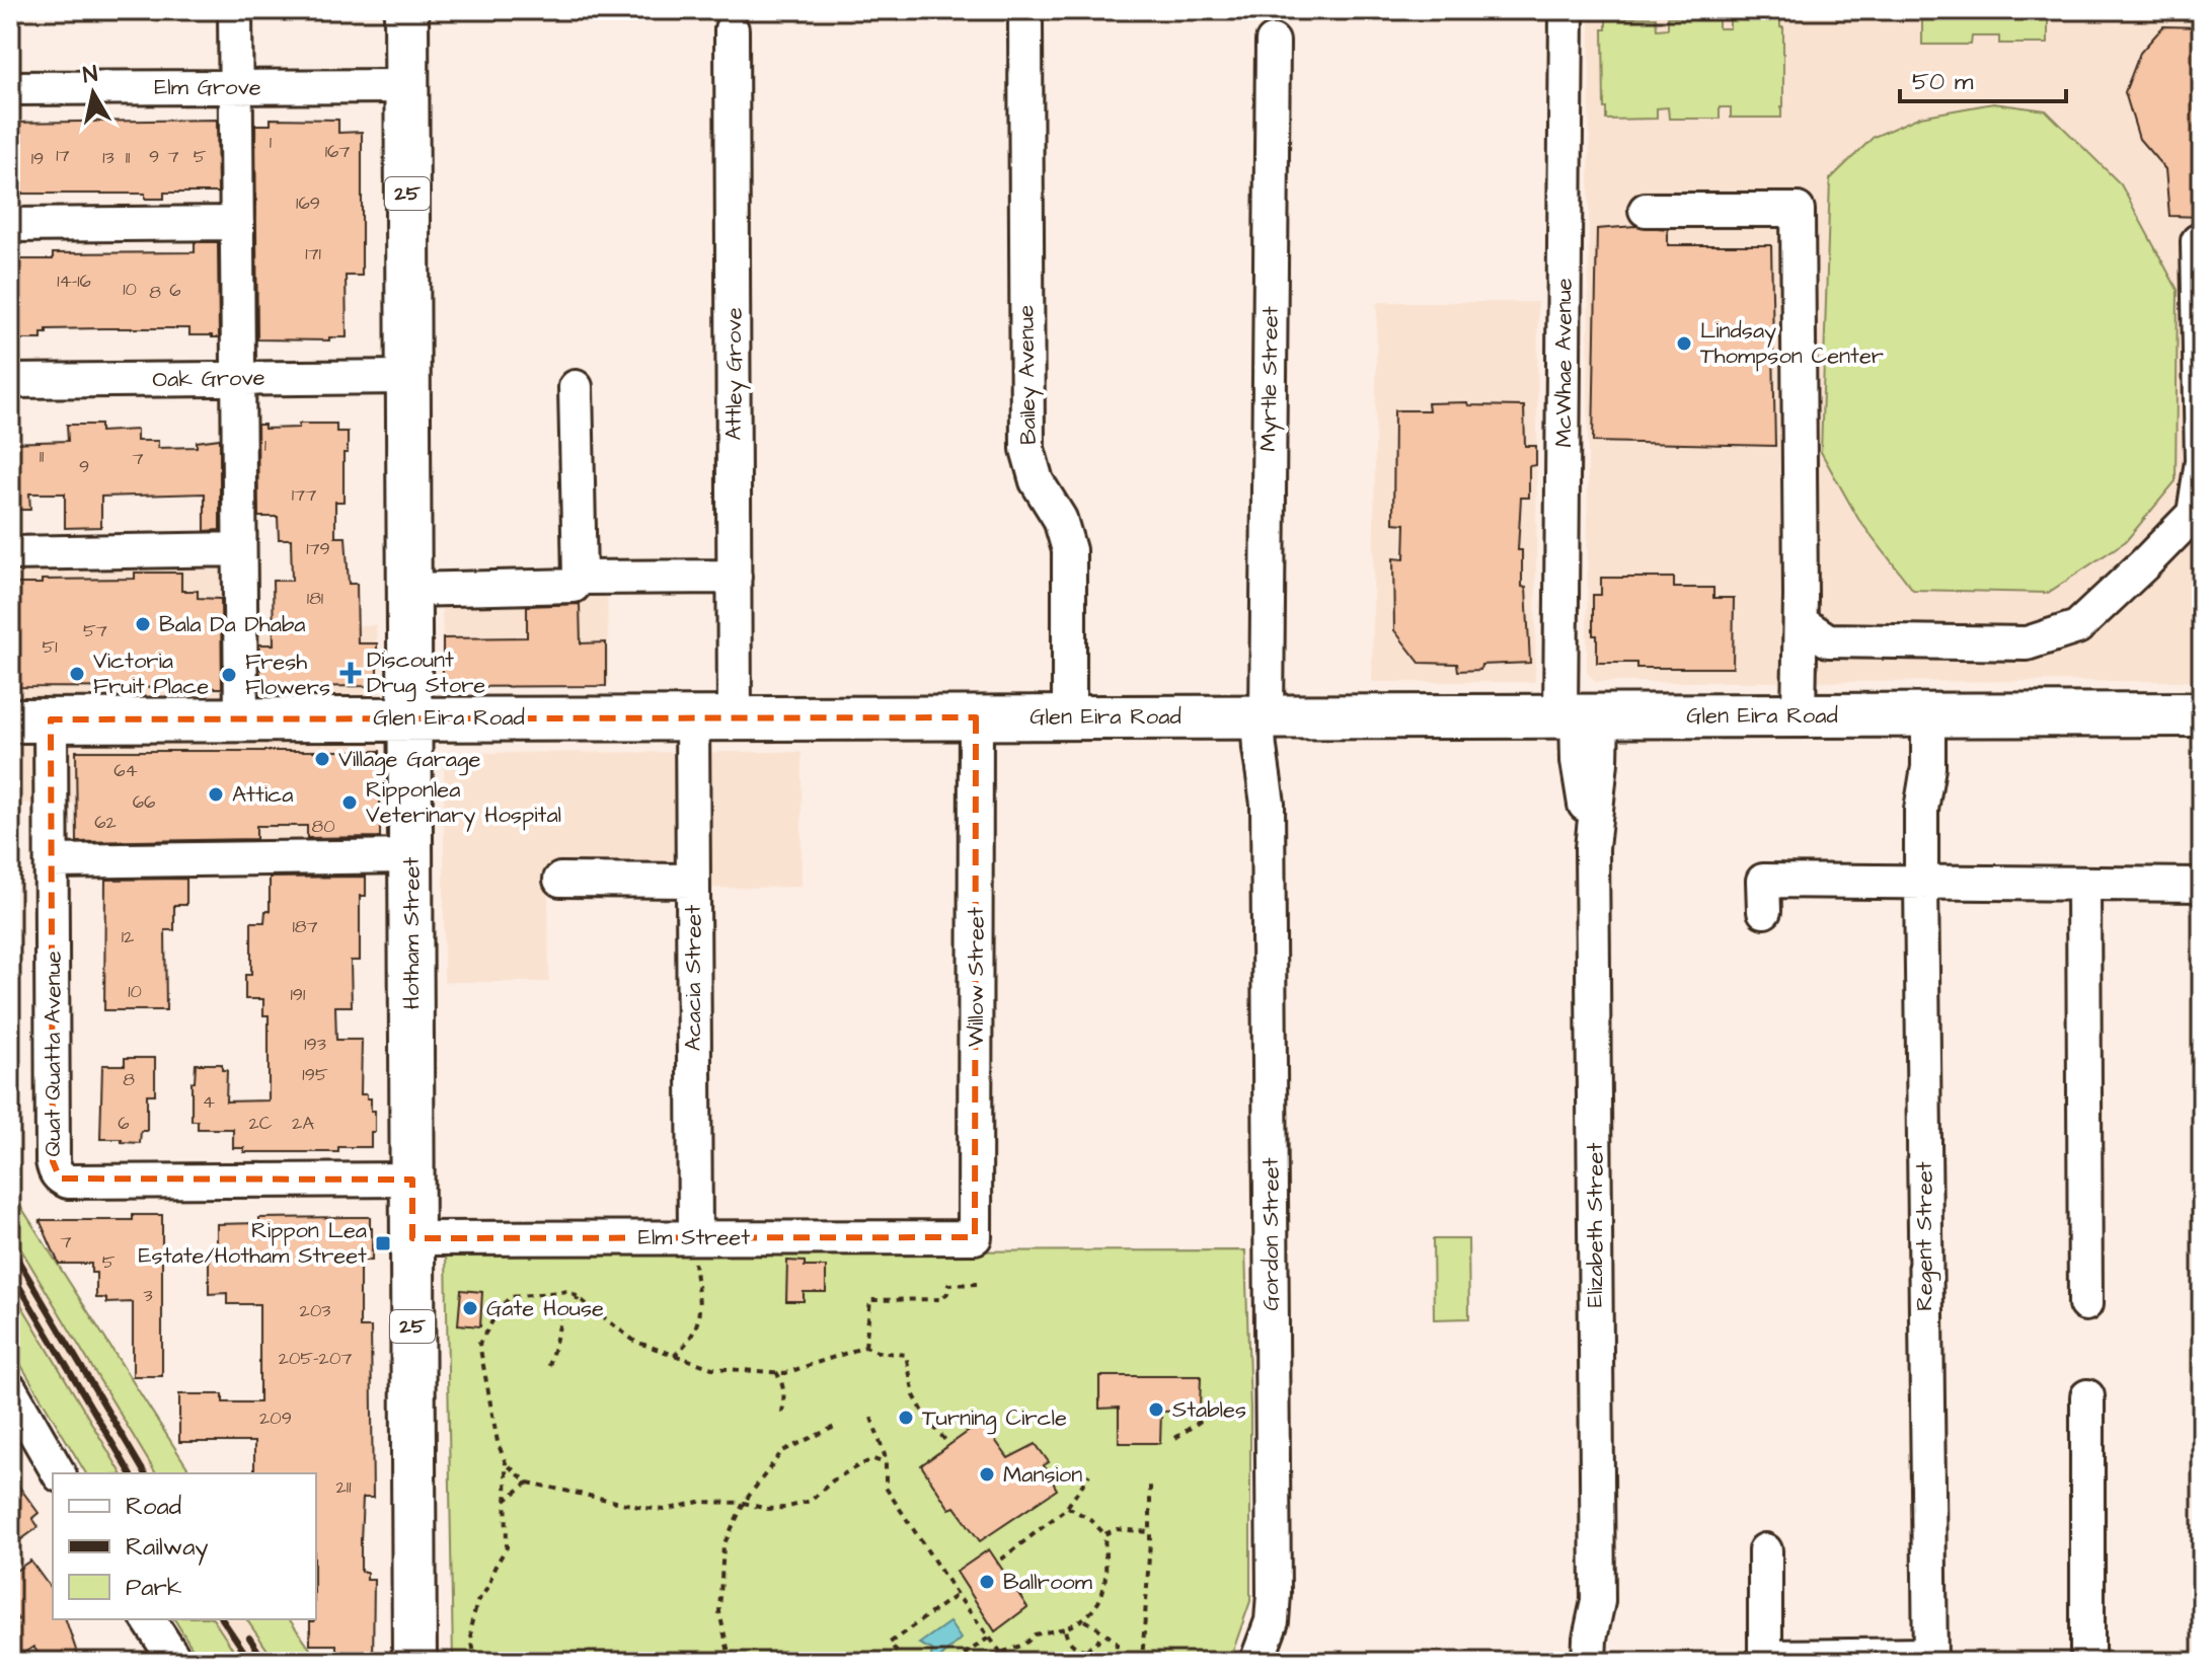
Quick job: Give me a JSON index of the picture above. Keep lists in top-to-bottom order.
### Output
{
  "streets": {
    "main road": ["25", "Glen Eira Road", "Hotham Street"],
    "street": [
      "Elm Grove",
      "McWhae Avenue",
      "Attley Grove",
      "Bailey Avenue",
      "Oak Grove",
      "Myrtle Street",
      "Willow Street",
      "Acacia Street",
      "Quat Quatta Avenue",
      "Elizabeth Street",
      "Gordon Street",
      "Regent Street",
      "Elm Street"
    ]
  },
  "crossings": [
    ["Elm Grove", "Hotham Street"],
    ["McWhae Avenue", "Glen Eira Road"],
    ["McWhae Avenue", "Elizabeth Street"],
    ["Attley Grove", "Glen Eira Road"],
    ["Bailey Avenue", "Glen Eira Road"],
    ["Oak Grove", "Hotham Street"],
    ["Myrtle Street", "Glen Eira Road"],
    ["Myrtle Street", "Gordon Street"],
    ["Glen Eira Road", "Hotham Street"],
    ["Glen Eira Road", "Willow Street"],
    ["Glen Eira Road", "Acacia Street"],
    ["Glen Eira Road", "Quat Quatta Avenue"],
    ["Glen Eira Road", "Elizabeth Street"],
    ["Glen Eira Road", "Gordon Street"],
    ["Glen Eira Road", "Regent Street"],
    ["Hotham Street", "Quat Quatta Avenue"],
    ["Hotham Street", "Elm Street"],
    ["Willow Street", "Elm Street"],
    ["Acacia Street", "Elm Street"]
  ],
  "places": {
    "other": [
      "Lindsay Thompson Center",
      "Bala Da Dhaba",
      "Victoria Fruit Place",
      "Fresh Flowers",
      "Village Garage",
      "Attica",
      "Ripponlea Veterinary Hospital",
      "Gate House",
      "Stables",
      "Turning Circle",
      "Mansion",
      "Ballroom"
    ],
    "health": ["Discount Drug Store"],
    "transit": ["Rippon Lea Estate/Hotham Street"]
  },
  "house_numbers": [
    "1",
    "167",
    "17",
    "9",
    "7",
    "5",
    "13",
    "11",
    "19",
    "169",
    "171",
    "14-16",
    "10",
    "6",
    "8",
    "1",
    "11",
    "7",
    "9",
    "177",
    "179",
    "181",
    "57",
    "51",
    "64",
    "66",
    "62",
    "80",
    "187",
    "12",
    "10",
    "191",
    "193",
    "195",
    "8",
    "4",
    "6",
    "2C",
    "2A",
    "7",
    "5",
    "3",
    "203",
    "205-207",
    "209",
    "211"
  ],
  "legend": ["Road", "Railway", "Park"],
  "scale_bar": "50 m",
  "north": "top"
}
